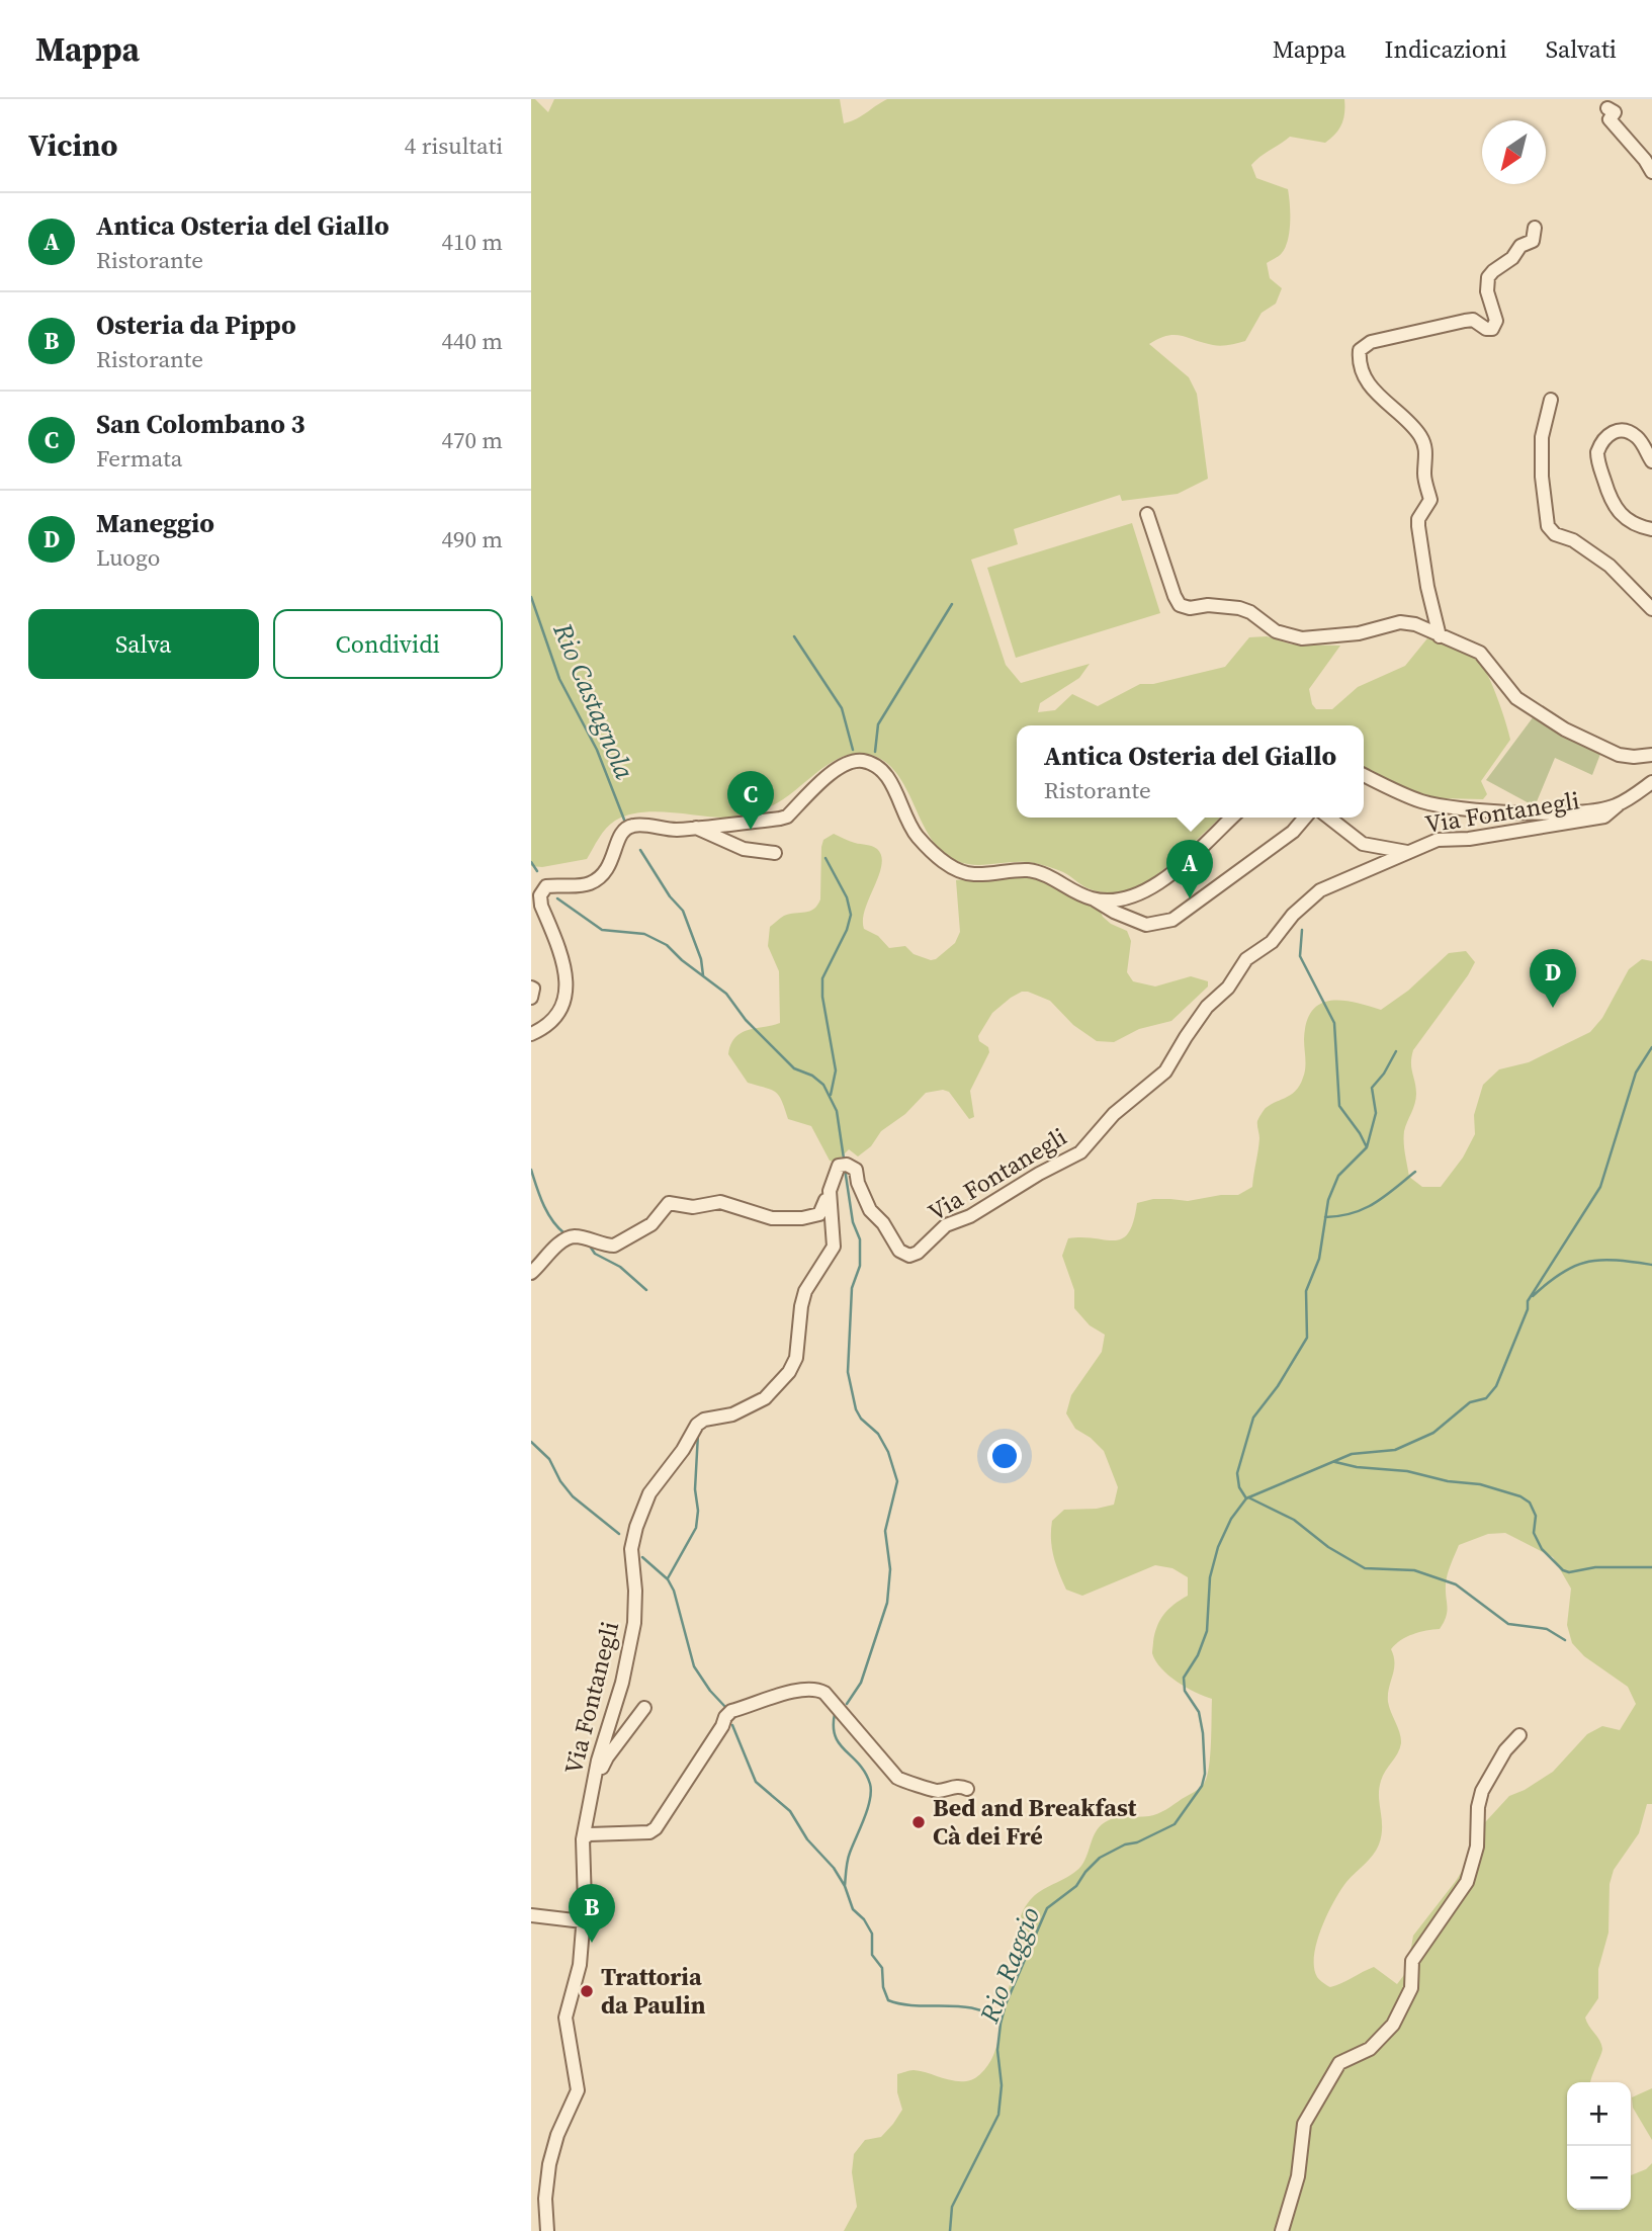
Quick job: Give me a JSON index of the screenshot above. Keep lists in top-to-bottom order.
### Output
{
  "streets": {
    "street": ["Via Fontanegli"]
  },
  "water": ["Rio Castagnola", "Rio Raggio"],
  "places": ["Bed and Breakfast Cà dei Fré", "Trattoria da Paulin"],
  "north": "bottom left",
  "page": {
    "header": "Mappa",
    "nav": ["Mappa", "Indicazioni", "Salvati"],
    "heading": ["Vicino", "4 risultati"],
    "list": [
      {
        "mark": "A",
        "name": "Antica Osteria del Giallo",
        "note": "Ristorante",
        "value": "410 m"
      },
      {
        "mark": "B",
        "name": "Osteria da Pippo",
        "note": "Ristorante",
        "value": "440 m"
      },
      {
        "mark": "C",
        "name": "San Colombano 3",
        "note": "Fermata",
        "value": "470 m"
      },
      {
        "mark": "D",
        "name": "Maneggio",
        "note": "Luogo",
        "value": "490 m"
      }
    ],
    "buttons": ["Salva", "Condividi"],
    "popup": ["Antica Osteria del Giallo", "Ristorante"],
    "pins": [
      "C",
      "A",
      "D",
      "B"
    ],
    "map_buttons": ["+", "−"]
  }
}
